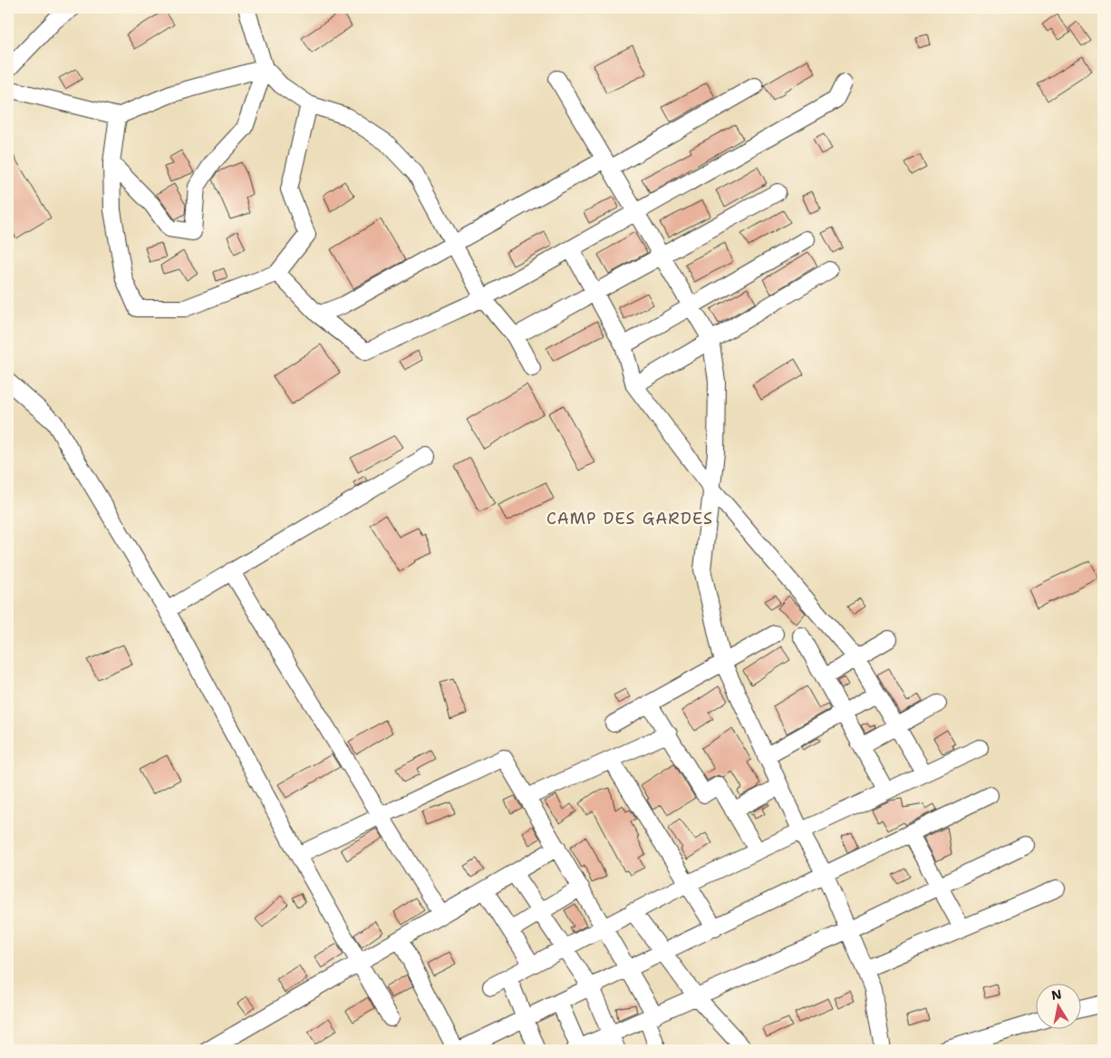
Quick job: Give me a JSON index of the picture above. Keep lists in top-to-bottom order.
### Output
{
  "districts": ["CAMP DES GARDES"],
  "north": "top"
}
